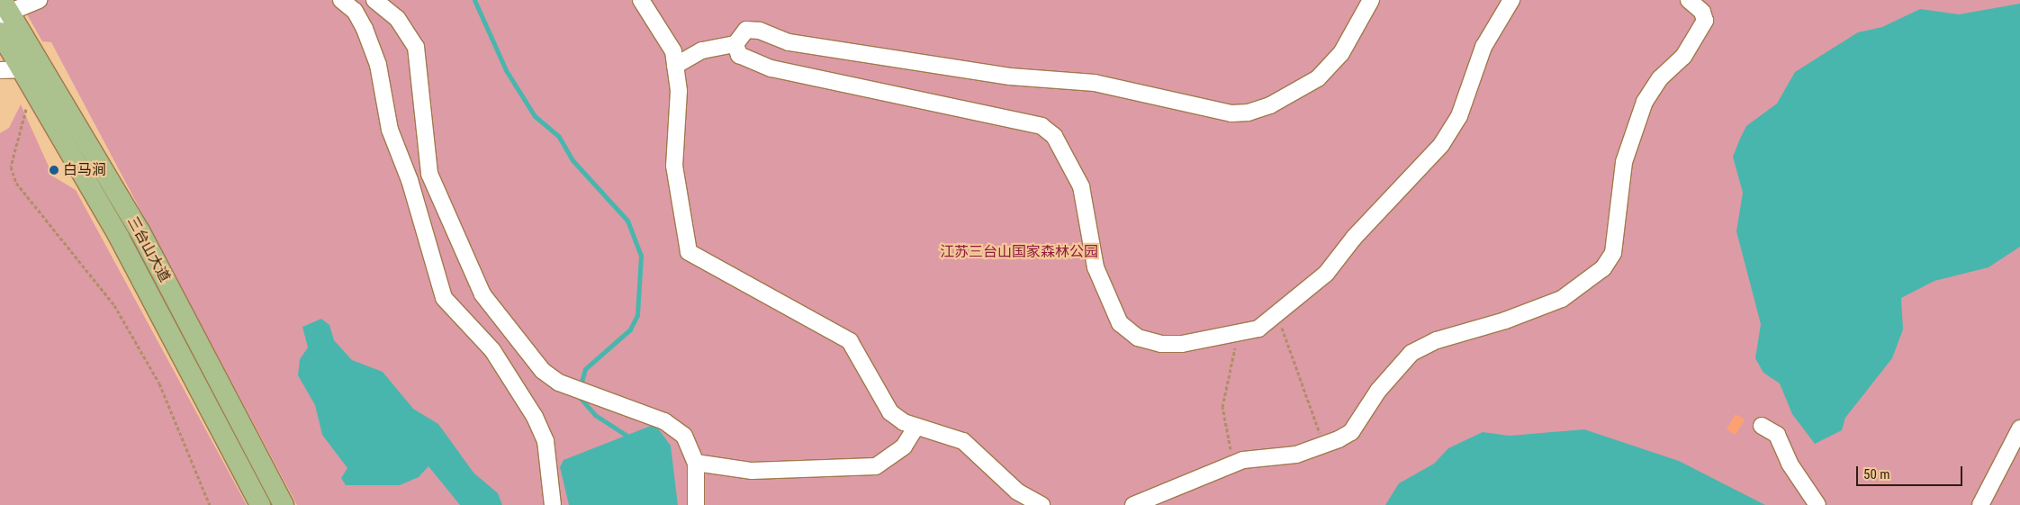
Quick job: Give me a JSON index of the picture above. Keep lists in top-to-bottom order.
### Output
{
  "streets": {
    "main road": ["三台山大道"]
  },
  "parks": ["江苏三台山国家森林公园"],
  "places": ["白马涧"],
  "scale_bar": "50 m"
}
